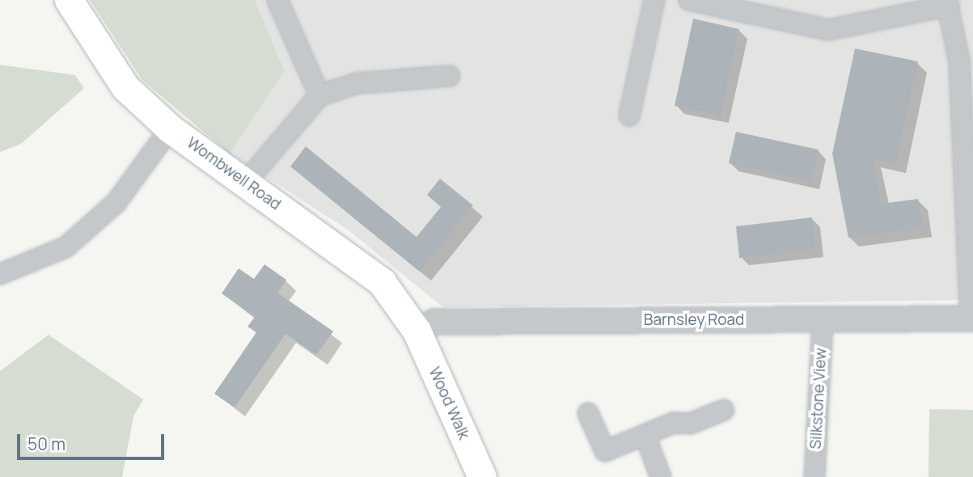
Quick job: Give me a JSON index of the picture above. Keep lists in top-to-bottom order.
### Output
{
  "streets": {
    "main road": ["Wombwell Road", "Wood Walk"],
    "street": ["Barnsley Road", "Silkstone View"]
  },
  "crossings": [
    ["Wombwell Road", "Barnsley Road"],
    ["Wombwell Road", "Wood Walk"],
    ["Barnsley Road", "Silkstone View"],
    ["Barnsley Road", "Wood Walk"]
  ],
  "scale_bar": "50 m"
}
